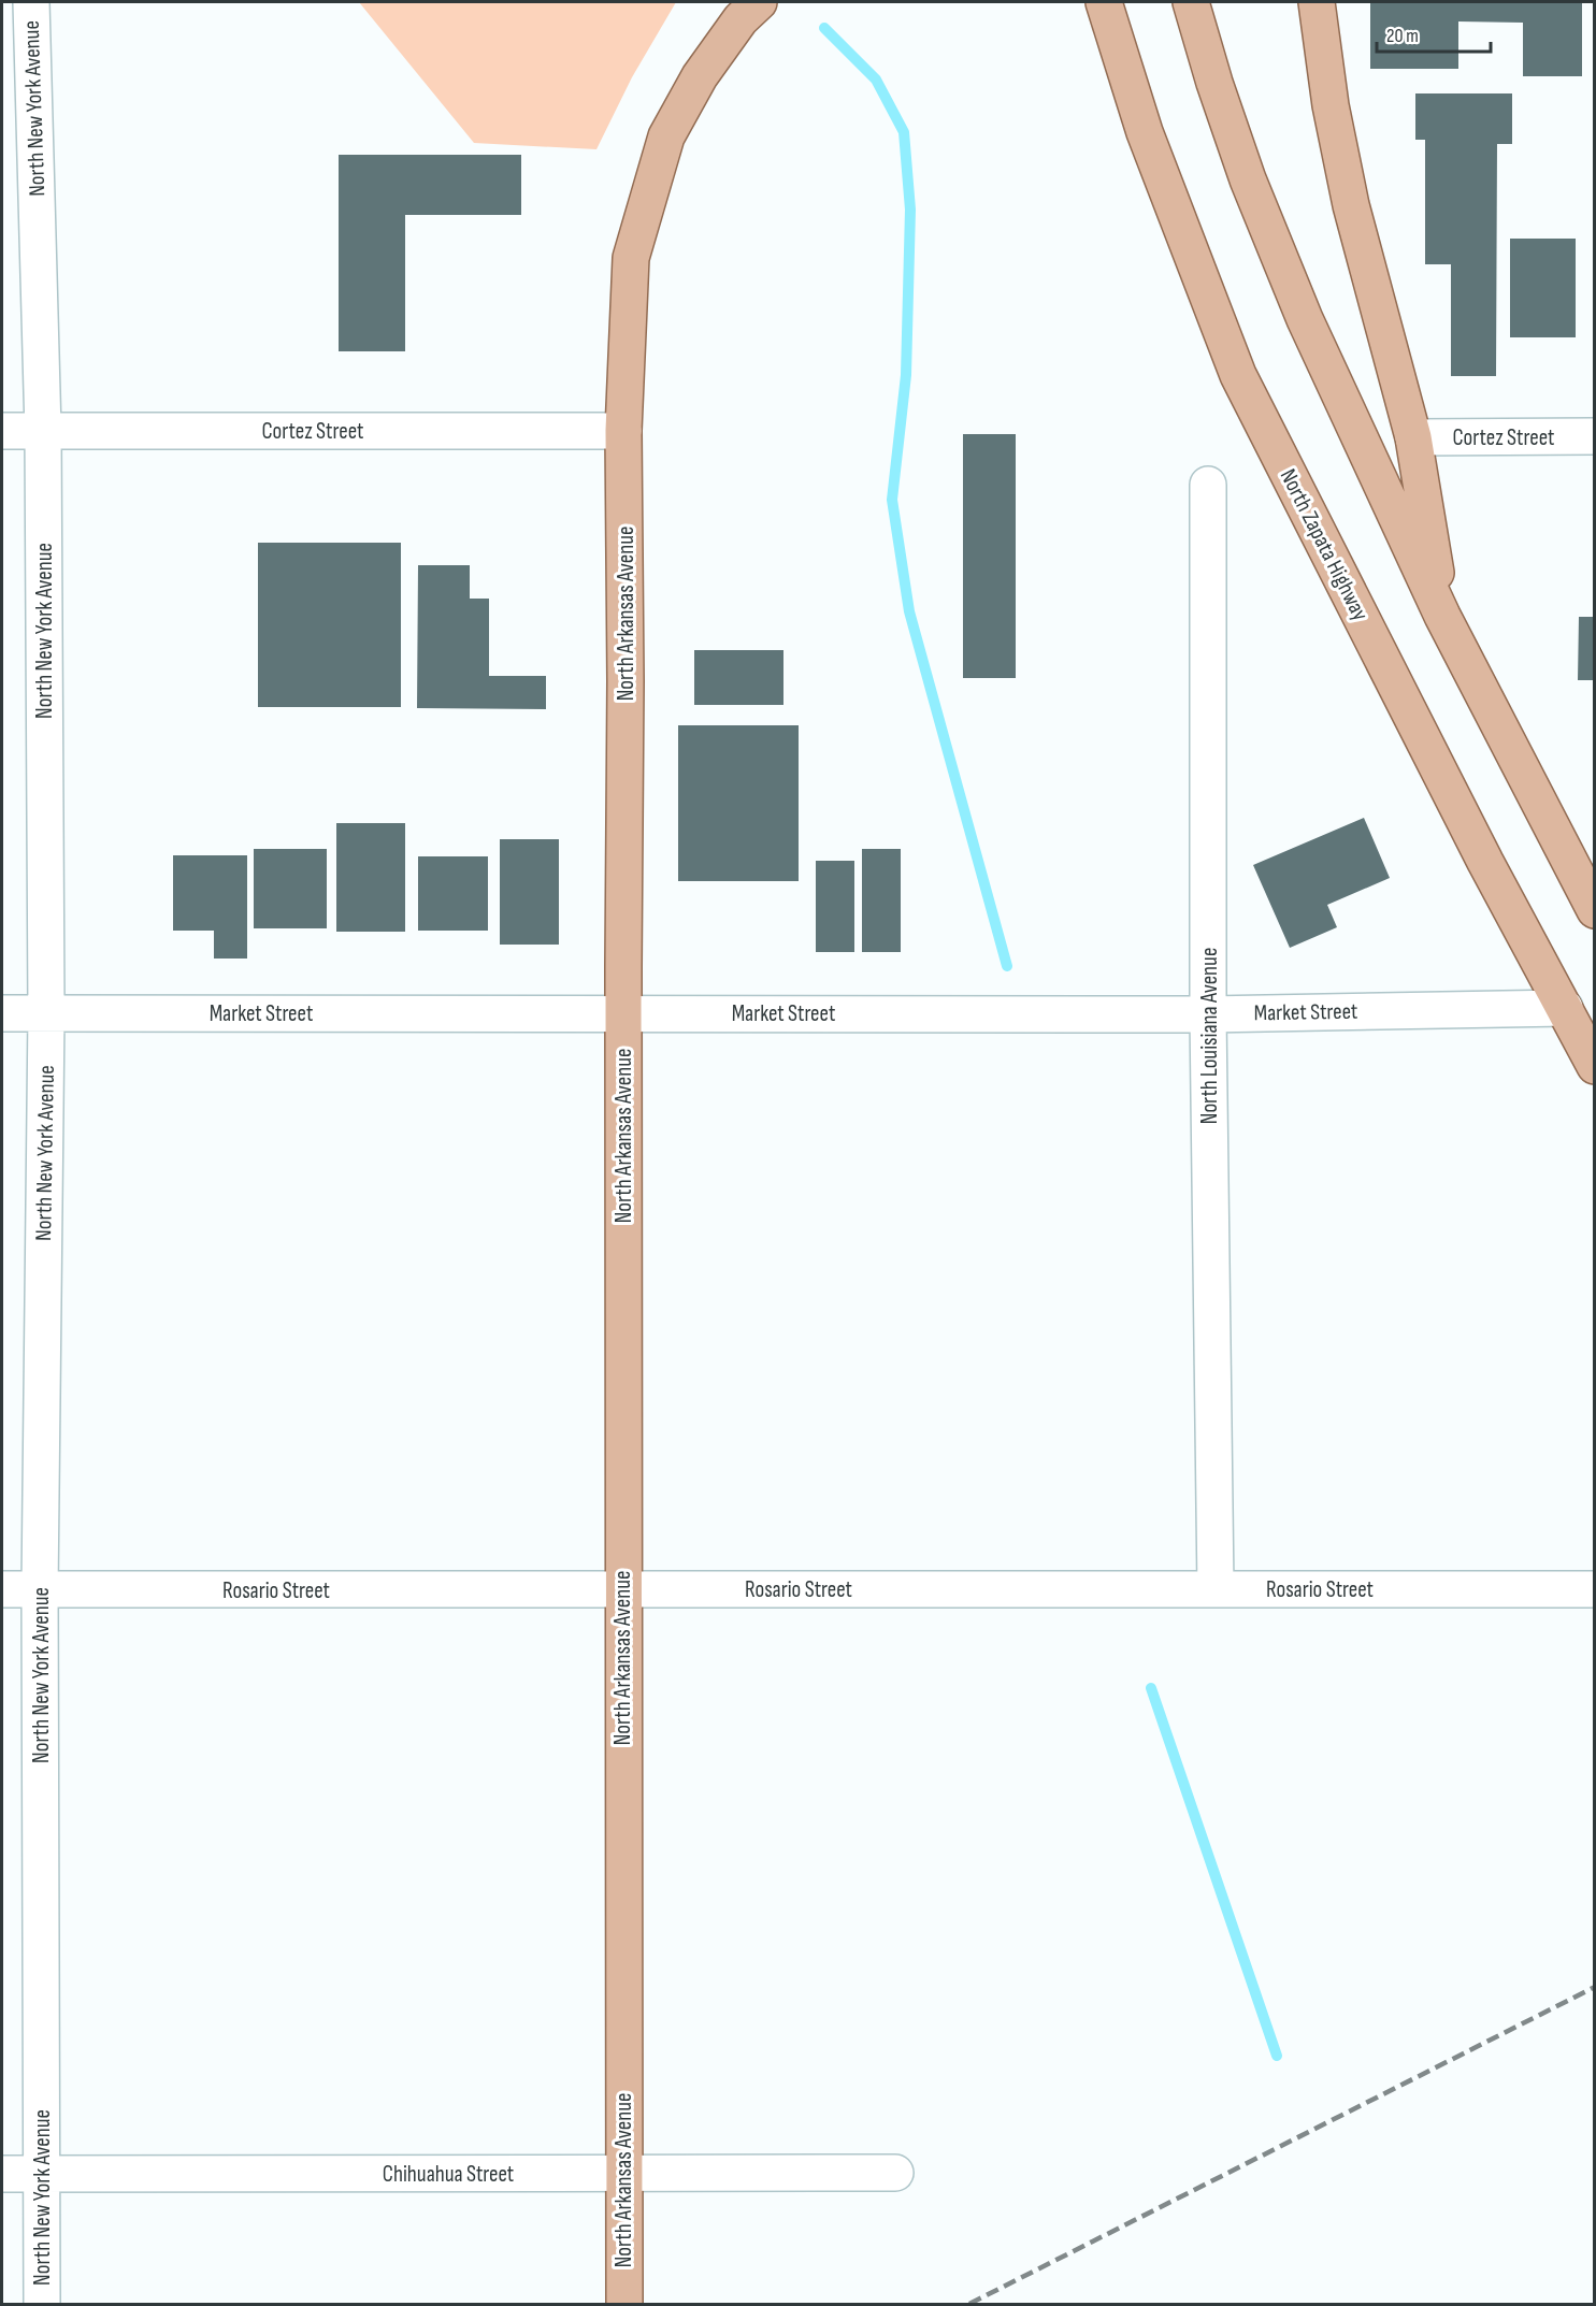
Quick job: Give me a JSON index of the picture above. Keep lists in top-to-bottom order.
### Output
{
  "streets": {
    "main road": ["North Zapata Highway", "North Arkansas Avenue"],
    "street": [
      "North New York Avenue",
      "Cortez Street",
      "Market Street",
      "North Louisiana Avenue",
      "Rosario Street",
      "Chihuahua Street"
    ]
  },
  "crossings": [
    ["North New York Avenue", "Cortez Street"],
    ["North New York Avenue", "Market Street"],
    ["North New York Avenue", "Rosario Street"],
    ["North New York Avenue", "Chihuahua Street"],
    ["Cortez Street", "North Arkansas Avenue"],
    ["North Zapata Highway", "Market Street"],
    ["North Arkansas Avenue", "Market Street"],
    ["North Arkansas Avenue", "Rosario Street"],
    ["North Arkansas Avenue", "Chihuahua Street"],
    ["Market Street", "North Louisiana Avenue"],
    ["North Louisiana Avenue", "Rosario Street"]
  ],
  "scale_bar": "20 m"
}
